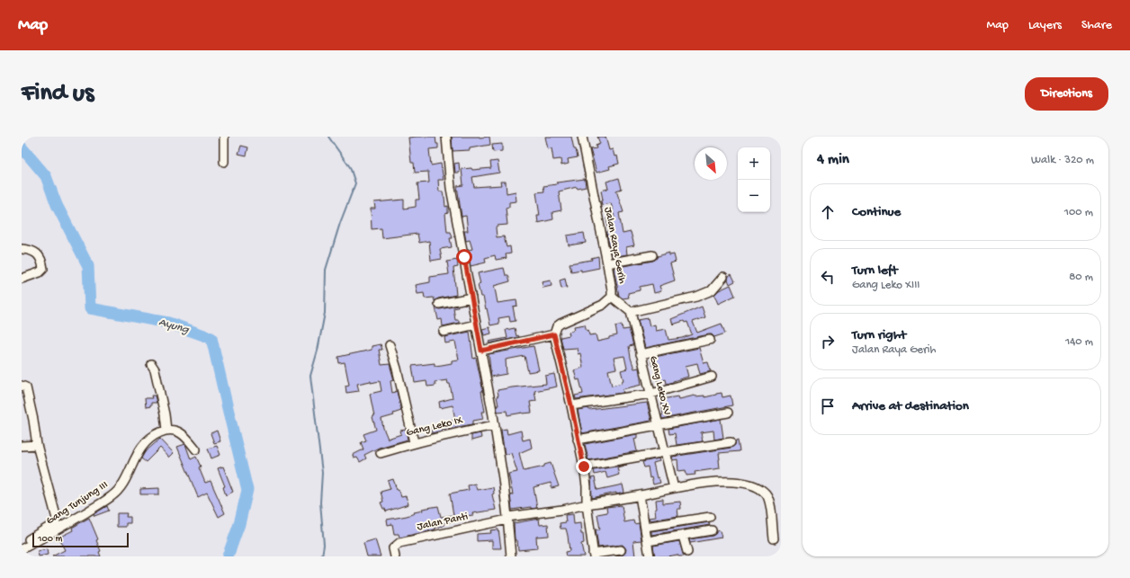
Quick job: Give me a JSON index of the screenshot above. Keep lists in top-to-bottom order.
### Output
{
  "streets": {
    "street": [
      "Jalan Raya Gerih",
      "Gang Leko XV",
      "Gang Leko IX",
      "Gang Tunjung III",
      "Jalan Panti"
    ]
  },
  "water": ["Ayung"],
  "scale_bar": "100 m",
  "north": "bottom right",
  "page": {
    "header": "Map",
    "nav": ["Map", "Layers", "Share"],
    "buttons": "Directions",
    "title": "Find us",
    "heading": ["4 min", "Walk · 320 m"],
    "map_buttons": ["+", "−"],
    "list": [
      ["Continue", "100 m"],
      ["Turn left", "Gang Leko XIII", "80 m"],
      ["Turn right", "Jalan Raya Gerih", "140 m"],
      "Arrive at destination"
    ],
    "scale": "100 m"
  }
}
